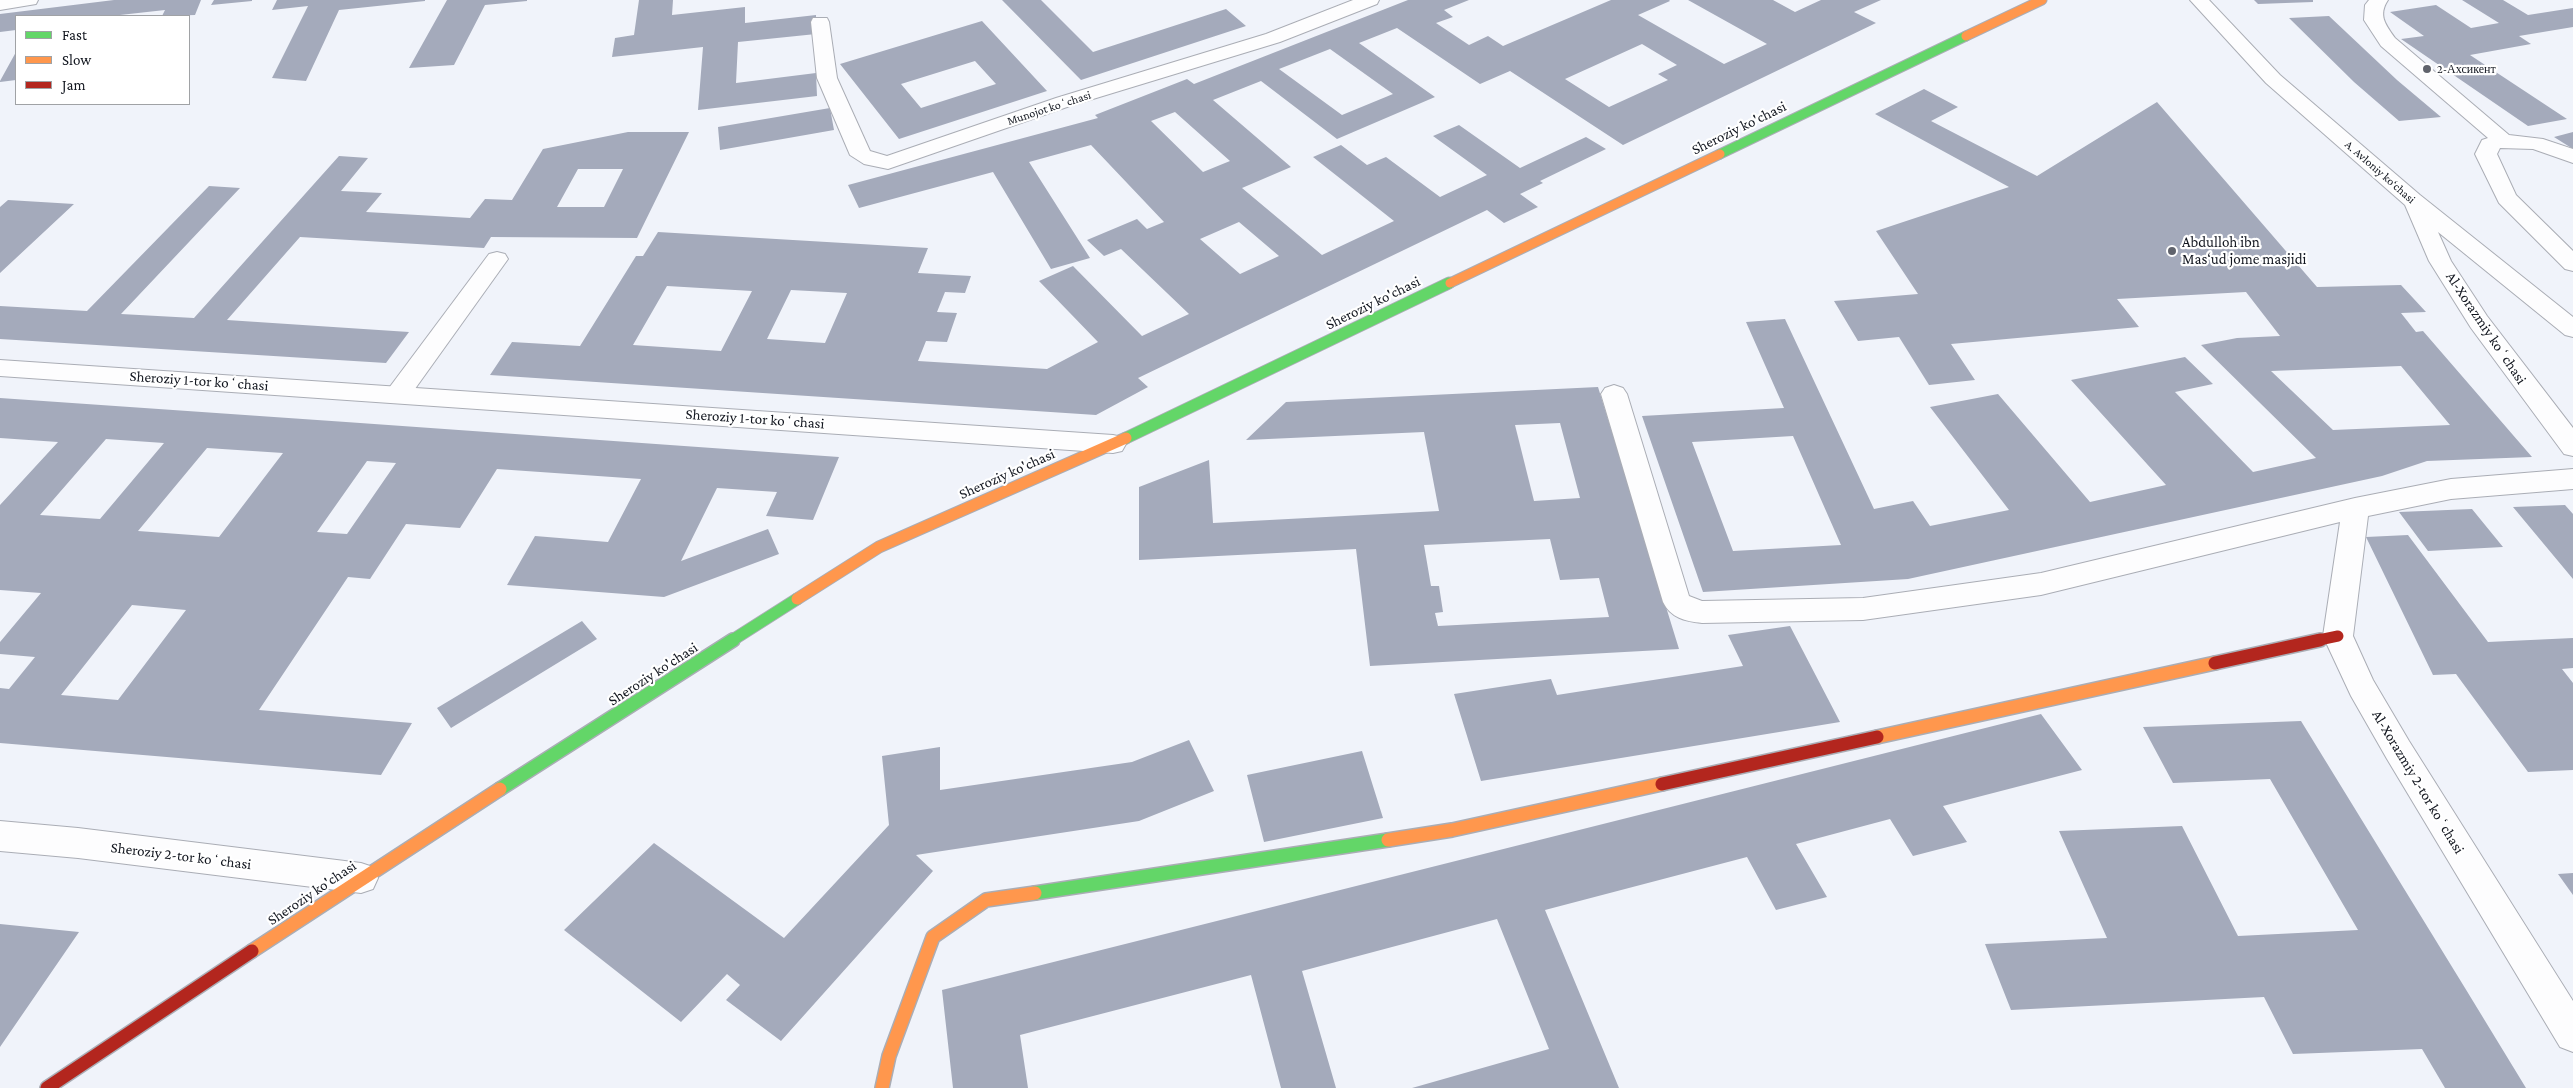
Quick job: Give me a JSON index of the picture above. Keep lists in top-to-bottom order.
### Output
{
  "streets": {
    "street": [
      "Munojot koʻchasi",
      "Sheroziy ko'chasi",
      "A. Avloniy ko‘chasi",
      "Al-Xorazmiy koʻchasi",
      "Sheroziy 1-tor koʻchasi",
      "Al-Xorazmiy 2-tor koʻchasi",
      "Sheroziy 2-tor koʻchasi"
    ]
  },
  "crossings": [
    ["Sheroziy ko'chasi", "Sheroziy 1-tor koʻchasi"],
    ["Sheroziy ko'chasi", "Sheroziy 2-tor koʻchasi"],
    ["A. Avloniy ko‘chasi", "Al-Xorazmiy koʻchasi"]
  ],
  "places": ["2-Ахсикент", "Abdulloh ibn Mas‘ud jome masjidi"],
  "legend": ["Fast", "Slow", "Jam"]
}
